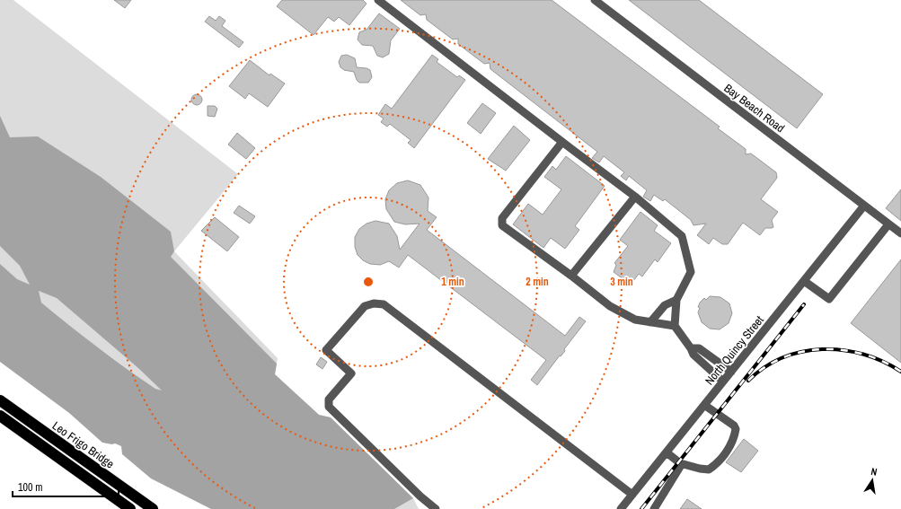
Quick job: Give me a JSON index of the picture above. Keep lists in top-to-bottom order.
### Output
{
  "streets": {
    "highway": ["Leo Frigo Bridge"],
    "street": ["Bay Beach Road", "North Quincy Street"]
  },
  "crossings": [
    ["Bay Beach Road", "North Quincy Street"]
  ],
  "scale_bar": "100 m",
  "north": "top",
  "rings": ["1 min", "2 min", "3 min"]
}
